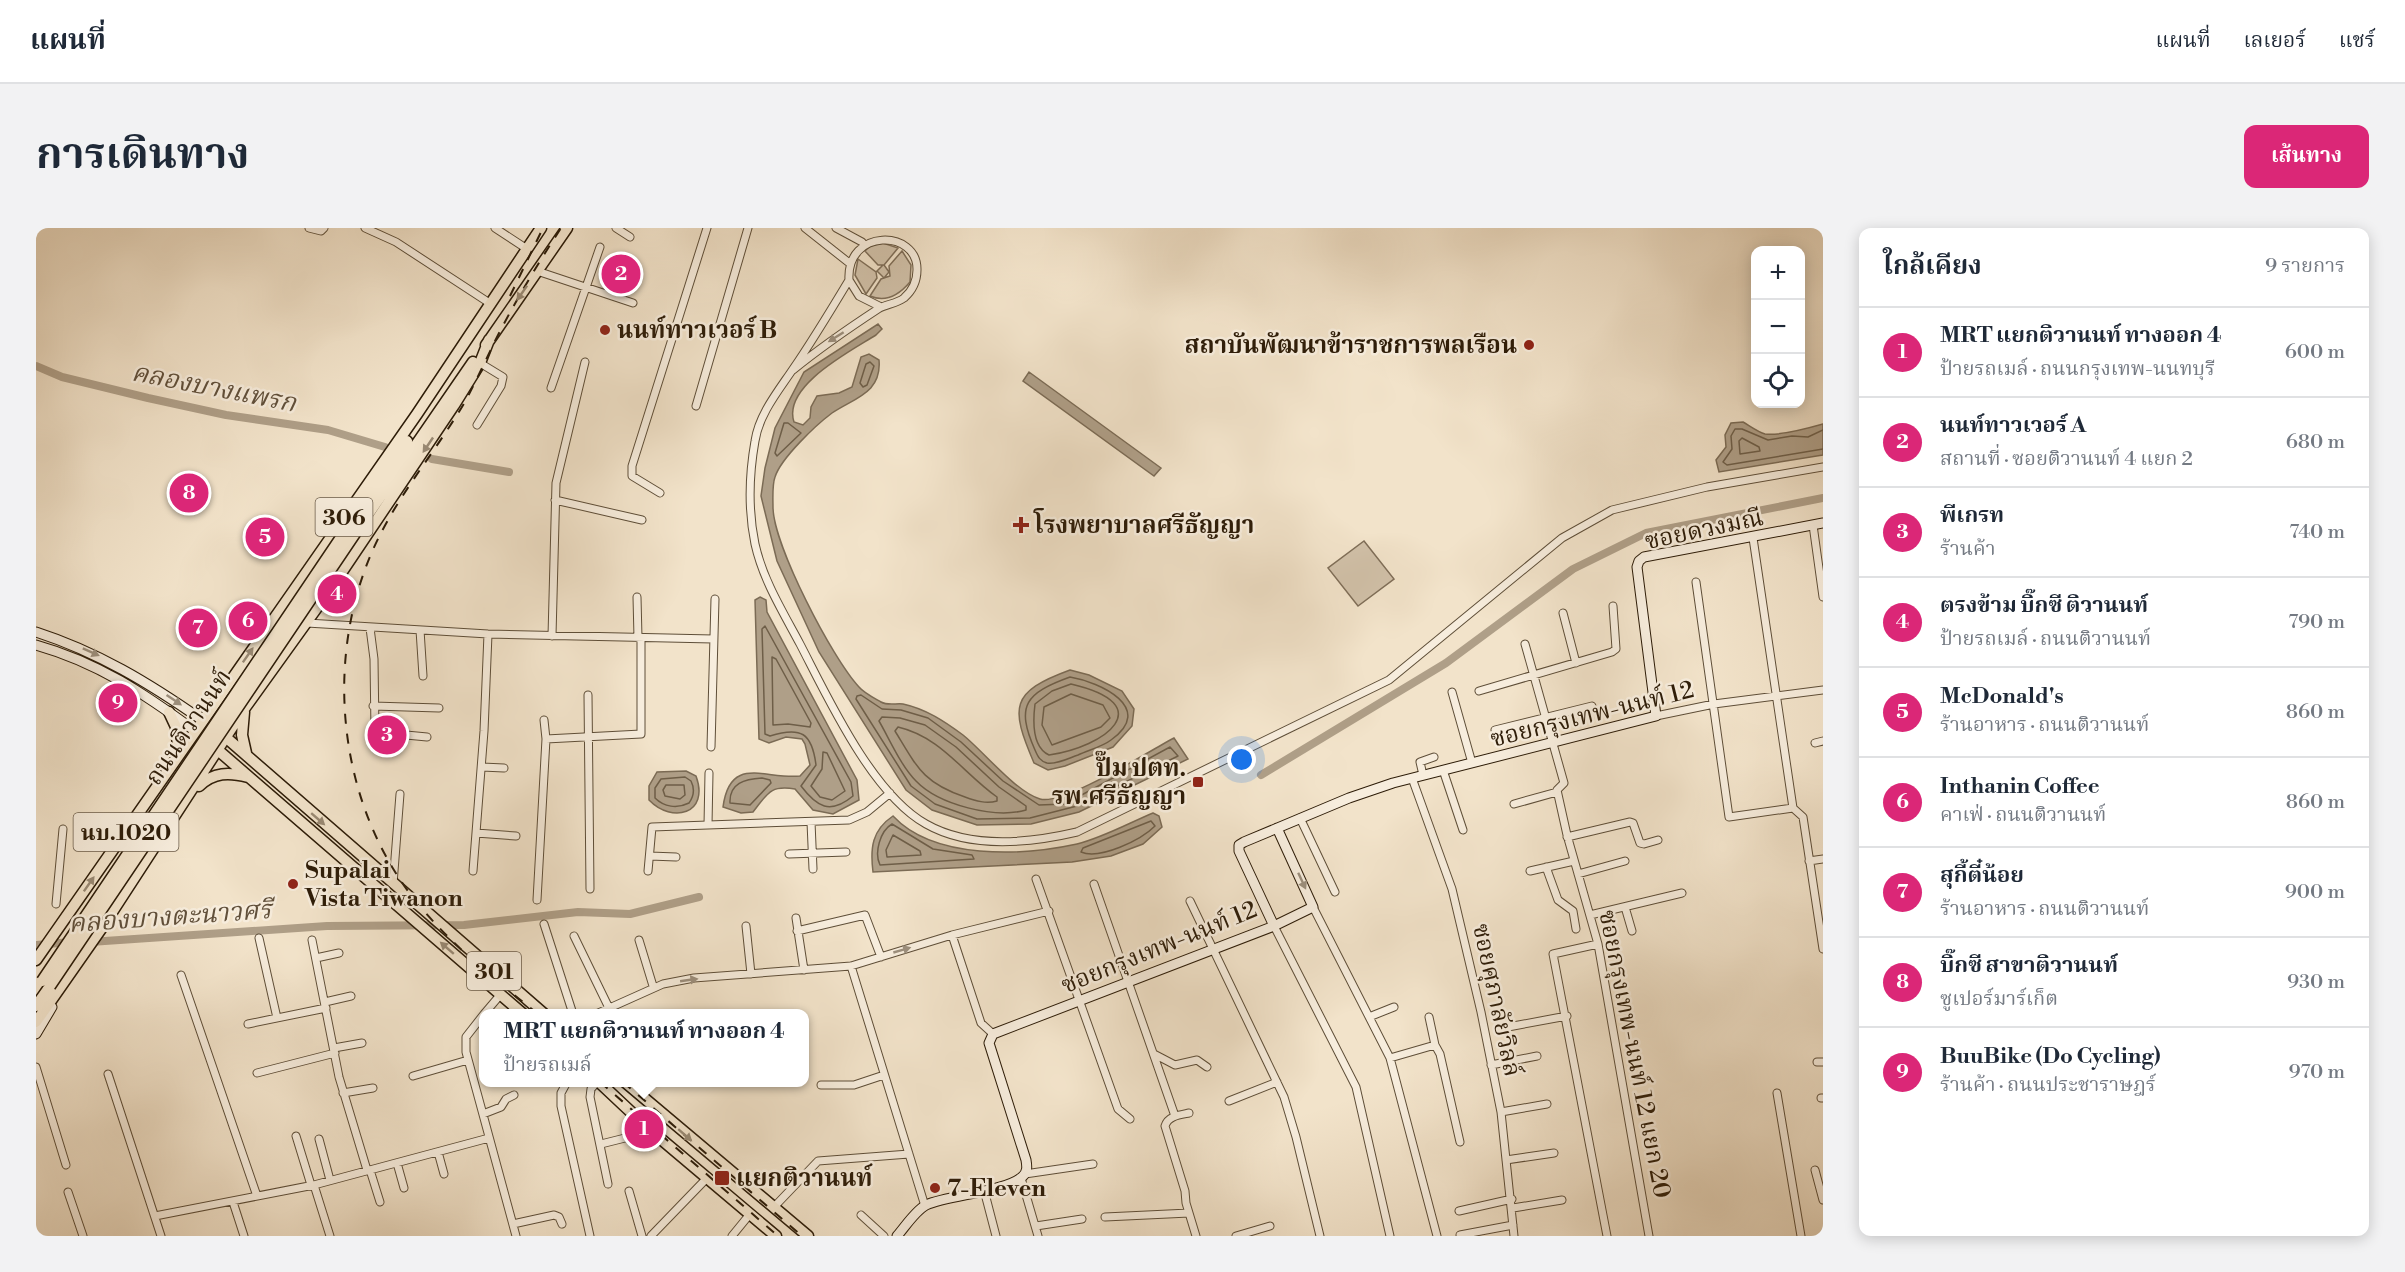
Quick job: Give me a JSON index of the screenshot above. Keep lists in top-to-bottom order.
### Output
{
  "streets": {
    "main road": [
      "306",
      "ถนนติวานนท์",
      "นบ.1020",
      "301"
    ],
    "street": [
      "ซอยดวงมณี",
      "ซอยกรุงเทพ-นนท์ 12",
      "ซอยศุภาลัยวิลล์",
      "ซอยกรุงเทพ-นนท์ 12 แยก 20"
    ]
  },
  "crossings": [
    ["ซอยดวงมณี", "ซอยกรุงเทพ-นนท์ 12"],
    ["ซอยกรุงเทพ-นนท์ 12", "ซอยศุภาลัยวิลล์"],
    ["ซอยกรุงเทพ-นนท์ 12", "ซอยกรุงเทพ-นนท์ 12 แยก 20"],
    ["ถนนติวานนท์", "นบ.1020"],
    ["ถนนติวานนท์", "301"],
    ["นบ.1020", "301"]
  ],
  "water": ["คลองบางแพรก", "คลองบางตะนาวศรี"],
  "places": {
    "other": [
      "นนท์ทาวเวอร์ B",
      "สถาบันพัฒนาข้าราชการพลเรือน",
      "Supalai Vista Tiwanon",
      "7-Eleven"
    ],
    "health": ["โรงพยาบาลศรีธัญญา"],
    "transit": ["ปั๊ม ปตท. รพ.ศรีธัญญา", "แยกติวานนท์"]
  },
  "page": {
    "header": "แผนที่",
    "nav": ["แผนที่", "เลเยอร์", "แชร์"],
    "title": "การเดินทาง",
    "buttons": "เส้นทาง",
    "heading": ["ใกล้เคียง", "9 รายการ"],
    "map_buttons": ["+", "−"],
    "pins": [
      "2",
      "8",
      "5",
      "4",
      "6",
      "7",
      "9",
      "3",
      "1"
    ],
    "list": [
      {
        "mark": "1",
        "name": "MRT แยกติวานนท์ ทางออก 4",
        "note": "ป้ายรถเมล์ · ถนนกรุงเทพ-นนทบุรี",
        "value": "600 m"
      },
      {
        "mark": "2",
        "name": "นนท์ทาวเวอร์ A",
        "note": "สถานที่ · ซอยติวานนท์ 4 แยก 2",
        "value": "680 m"
      },
      {
        "mark": "3",
        "name": "พีเกรท",
        "note": "ร้านค้า",
        "value": "740 m"
      },
      {
        "mark": "4",
        "name": "ตรงข้าม บิ๊กซี ติวานนท์",
        "note": "ป้ายรถเมล์ · ถนนติวานนท์",
        "value": "790 m"
      },
      {
        "mark": "5",
        "name": "McDonald's",
        "note": "ร้านอาหาร · ถนนติวานนท์",
        "value": "860 m"
      },
      {
        "mark": "6",
        "name": "Inthanin Coffee",
        "note": "คาเฟ่ · ถนนติวานนท์",
        "value": "860 m"
      },
      {
        "mark": "7",
        "name": "สุกี้ตี๋น้อย",
        "note": "ร้านอาหาร · ถนนติวานนท์",
        "value": "900 m"
      },
      {
        "mark": "8",
        "name": "บิ๊กซี สาขาติวานนท์",
        "note": "ซูเปอร์มาร์เก็ต",
        "value": "930 m"
      },
      {
        "mark": "9",
        "name": "BuuBike (Do Cycling)",
        "note": "ร้านค้า · ถนนประชาราษฎร์",
        "value": "970 m"
      }
    ],
    "popup": ["MRT แยกติวานนท์ ทางออก 4", "ป้ายรถเมล์"]
  }
}
